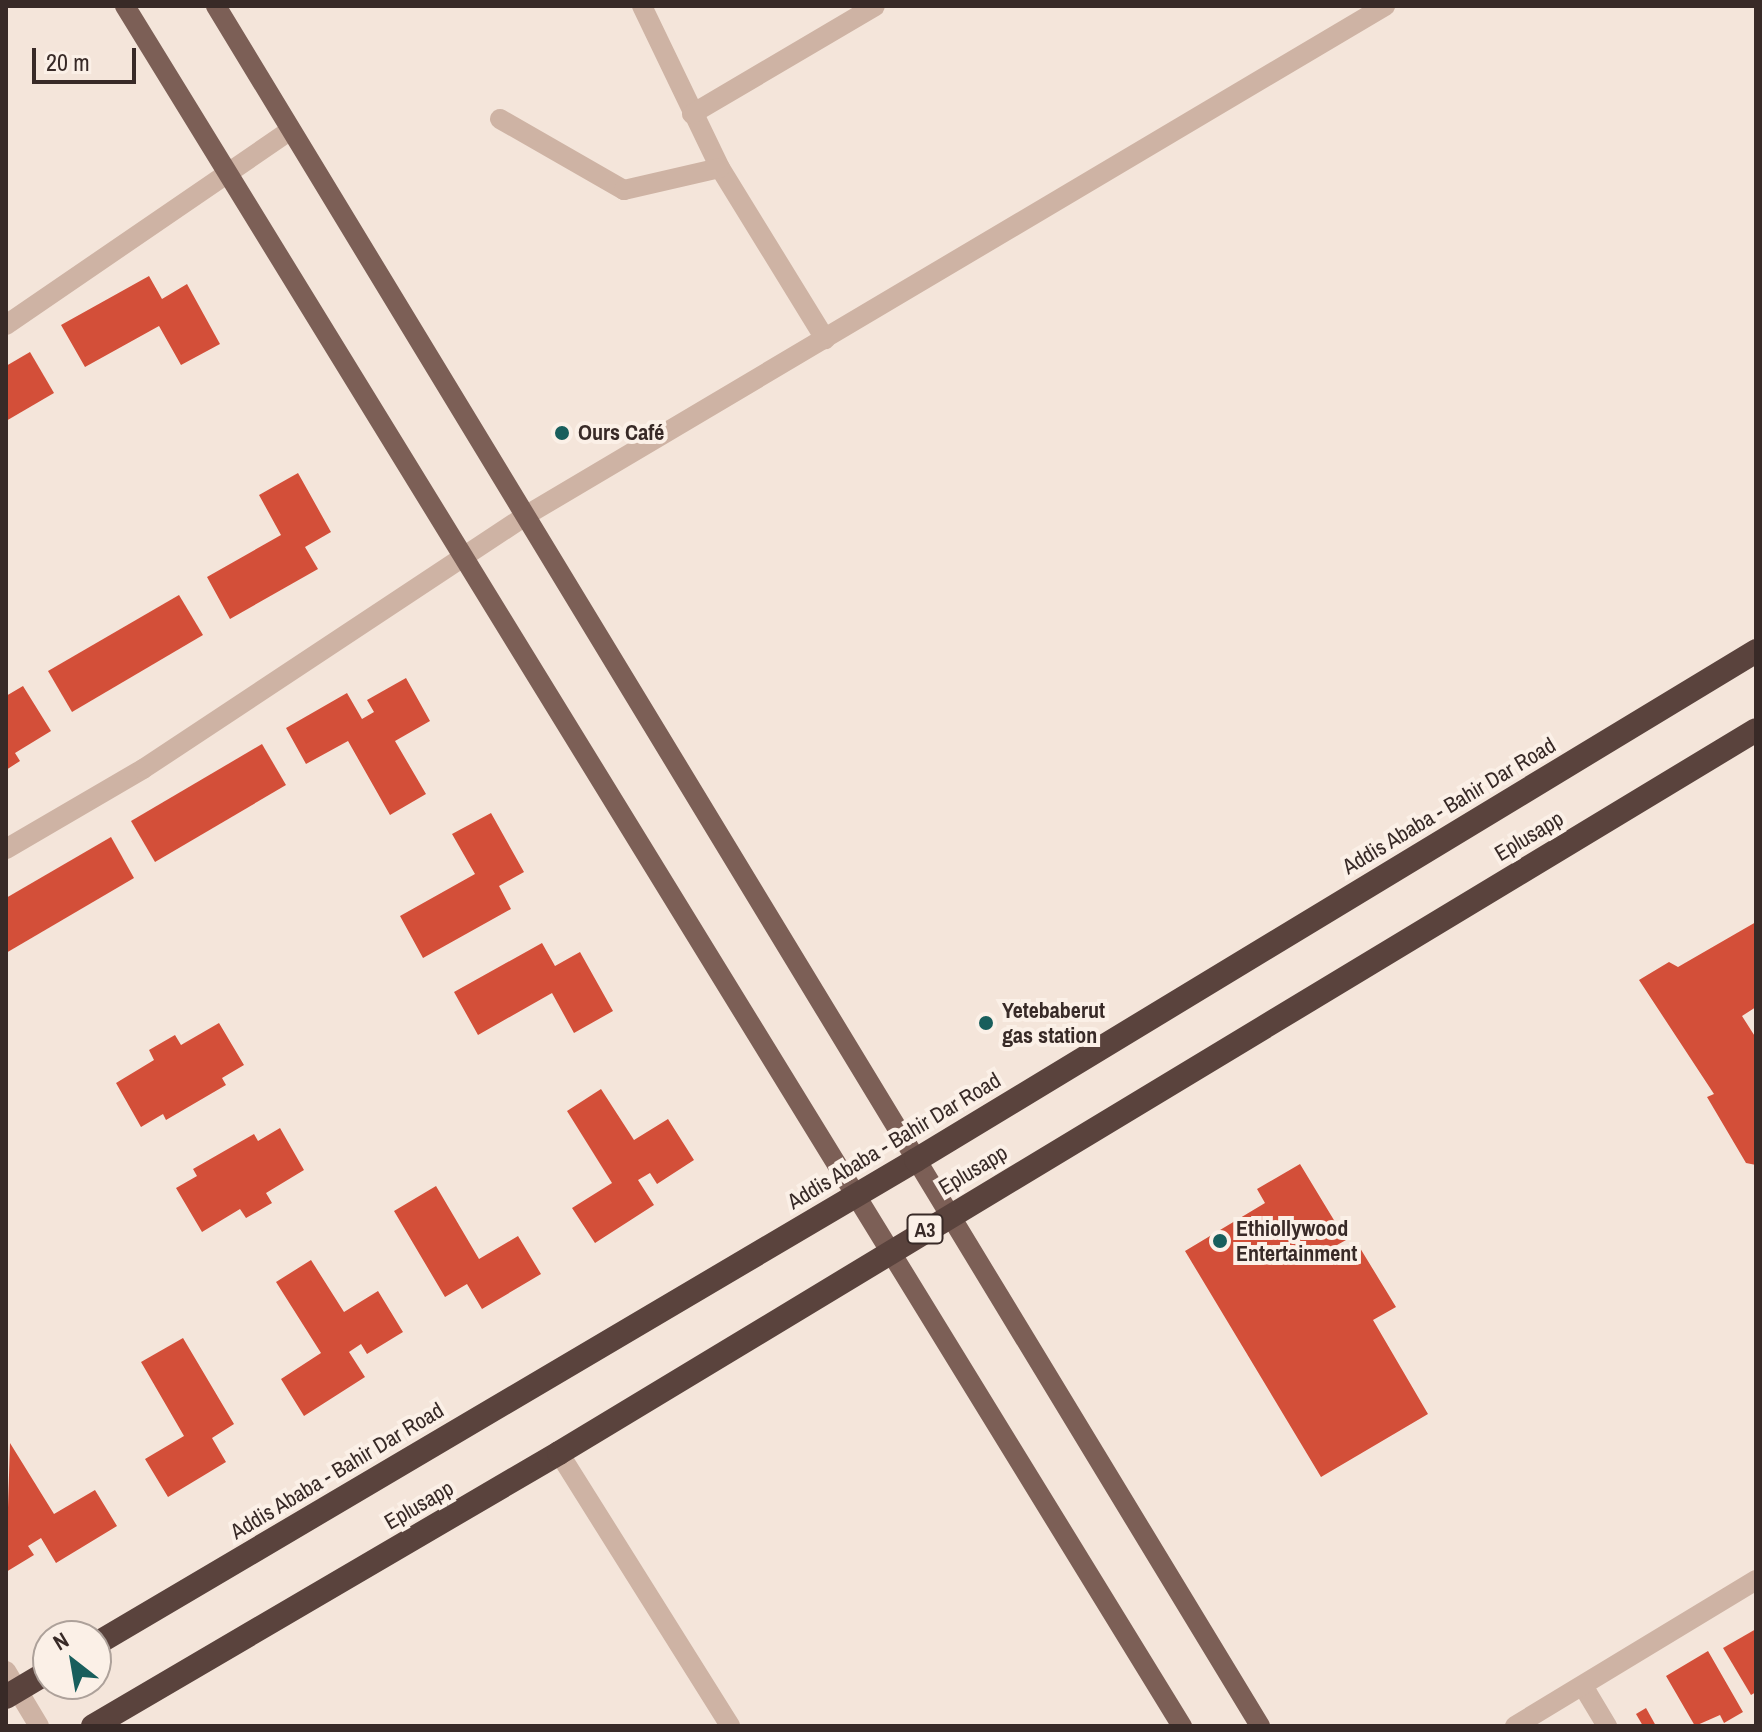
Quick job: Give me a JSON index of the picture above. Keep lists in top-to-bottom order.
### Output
{
  "streets": {
    "highway": ["Addis Ababa - Bahir Dar Road", "Eplusapp", "A3"]
  },
  "places": ["Ours Café", "Yetebaberut gas station", "Ethiollywood Entertainment"],
  "scale_bar": "20 m",
  "north": "top left"
}
